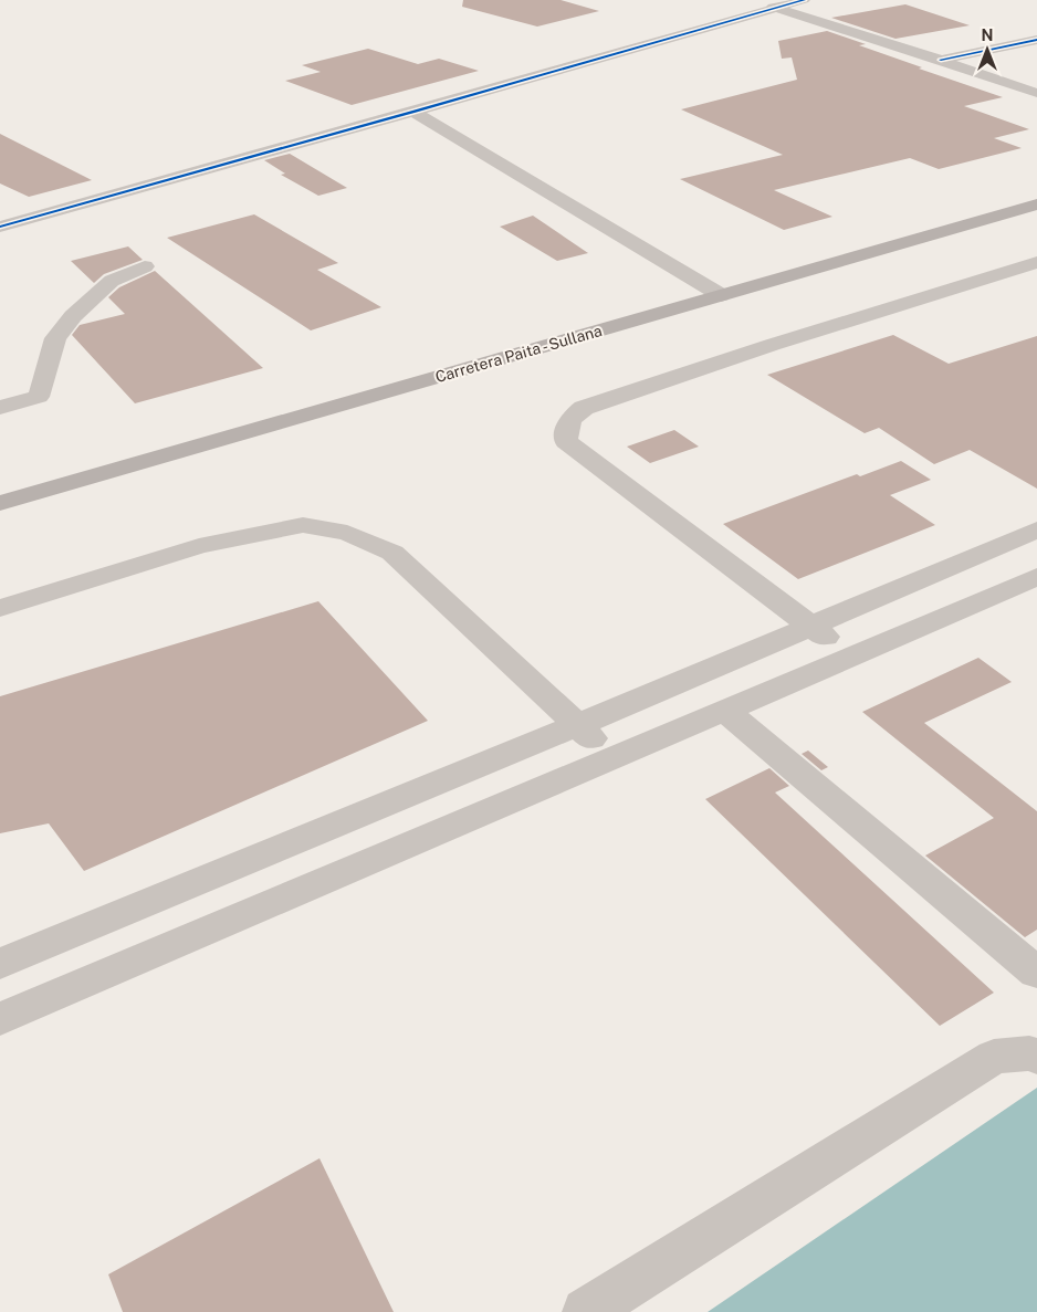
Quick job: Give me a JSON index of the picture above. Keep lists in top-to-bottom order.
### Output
{
  "streets": {
    "main road": ["Carretera Paita - Sullana"]
  },
  "north": "top"
}
